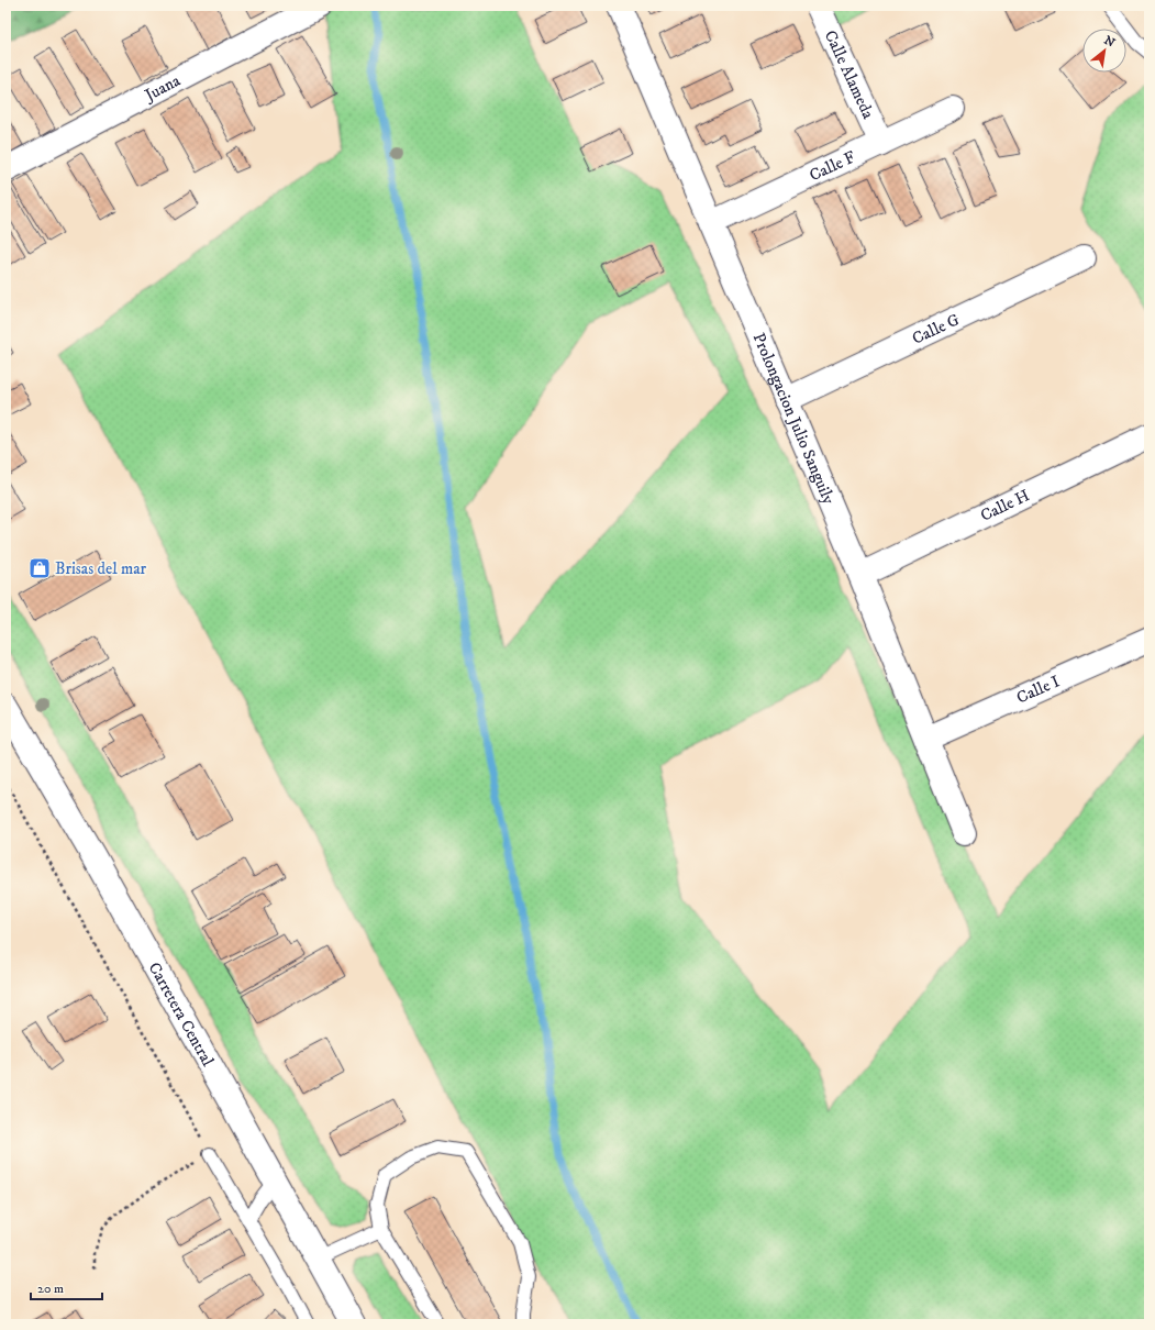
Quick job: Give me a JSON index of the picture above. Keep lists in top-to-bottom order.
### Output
{
  "streets": {
    "main road": [
      "Calle Alameda",
      "Juana",
      "Calle F",
      "Calle G",
      "Prolongacion Julio Sanguily",
      "Calle H",
      "Calle I",
      "Carretera Central"
    ]
  },
  "crossings": [
    ["Calle Alameda", "Calle F"],
    ["Calle F", "Prolongacion Julio Sanguily"],
    ["Calle G", "Prolongacion Julio Sanguily"],
    ["Prolongacion Julio Sanguily", "Calle H"],
    ["Prolongacion Julio Sanguily", "Calle I"]
  ],
  "places": {
    "shop": ["Brisas del mar"]
  },
  "scale_bar": "20 m",
  "north": "top right"
}
